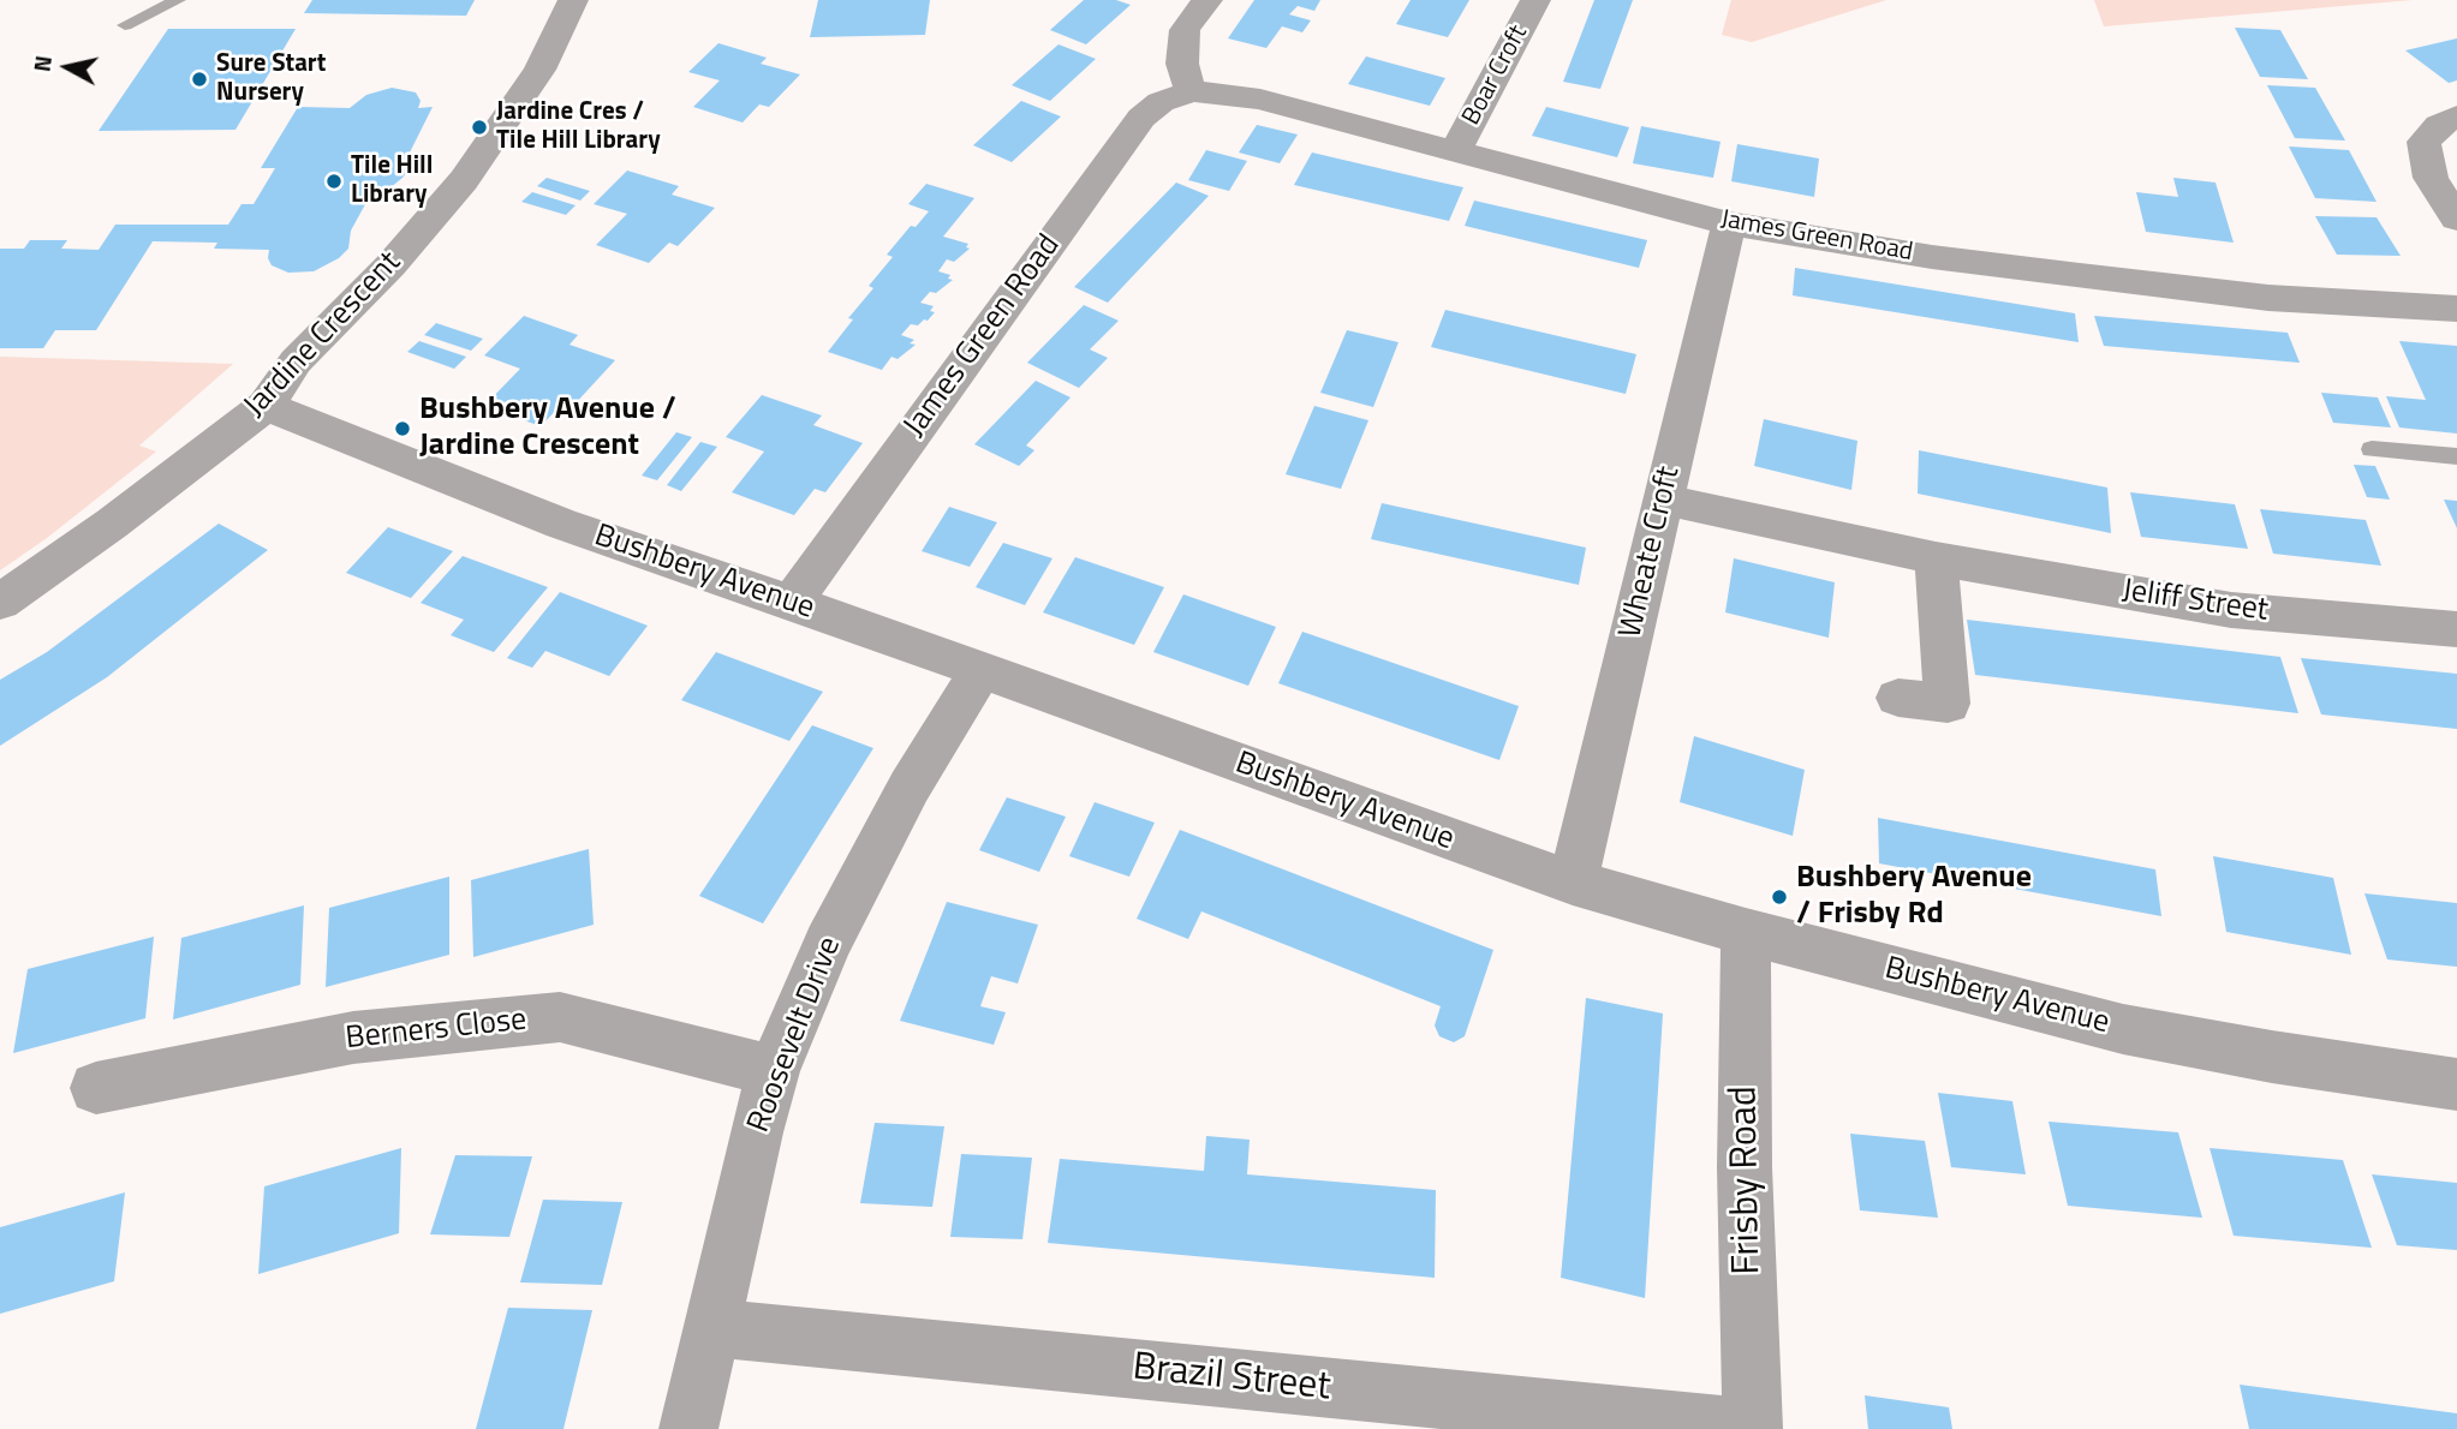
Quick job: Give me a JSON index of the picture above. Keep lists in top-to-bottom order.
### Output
{
  "streets": {
    "street": [
      "Boar Croft",
      "James Green Road",
      "Jardine Crescent",
      "Wheate Croft",
      "Bushbery Avenue",
      "Jeliff Street",
      "Berners Close",
      "Roosevelt Drive",
      "Frisby Road",
      "Brazil Street"
    ]
  },
  "crossings": [
    ["Boar Croft", "James Green Road"],
    ["James Green Road", "Wheate Croft"],
    ["James Green Road", "Bushbery Avenue"],
    ["Jardine Crescent", "Bushbery Avenue"],
    ["Wheate Croft", "Bushbery Avenue"],
    ["Wheate Croft", "Jeliff Street"],
    ["Bushbery Avenue", "Roosevelt Drive"],
    ["Bushbery Avenue", "Frisby Road"],
    ["Berners Close", "Roosevelt Drive"],
    ["Roosevelt Drive", "Brazil Street"],
    ["Frisby Road", "Brazil Street"]
  ],
  "places": [
    "Sure Start Nursery",
    "Jardine Cres / Tile Hill Library",
    "Tile Hill Library",
    "Bushbery Avenue / Jardine Crescent",
    "Bushbery Avenue / Frisby Rd"
  ],
  "north": "left"
}
